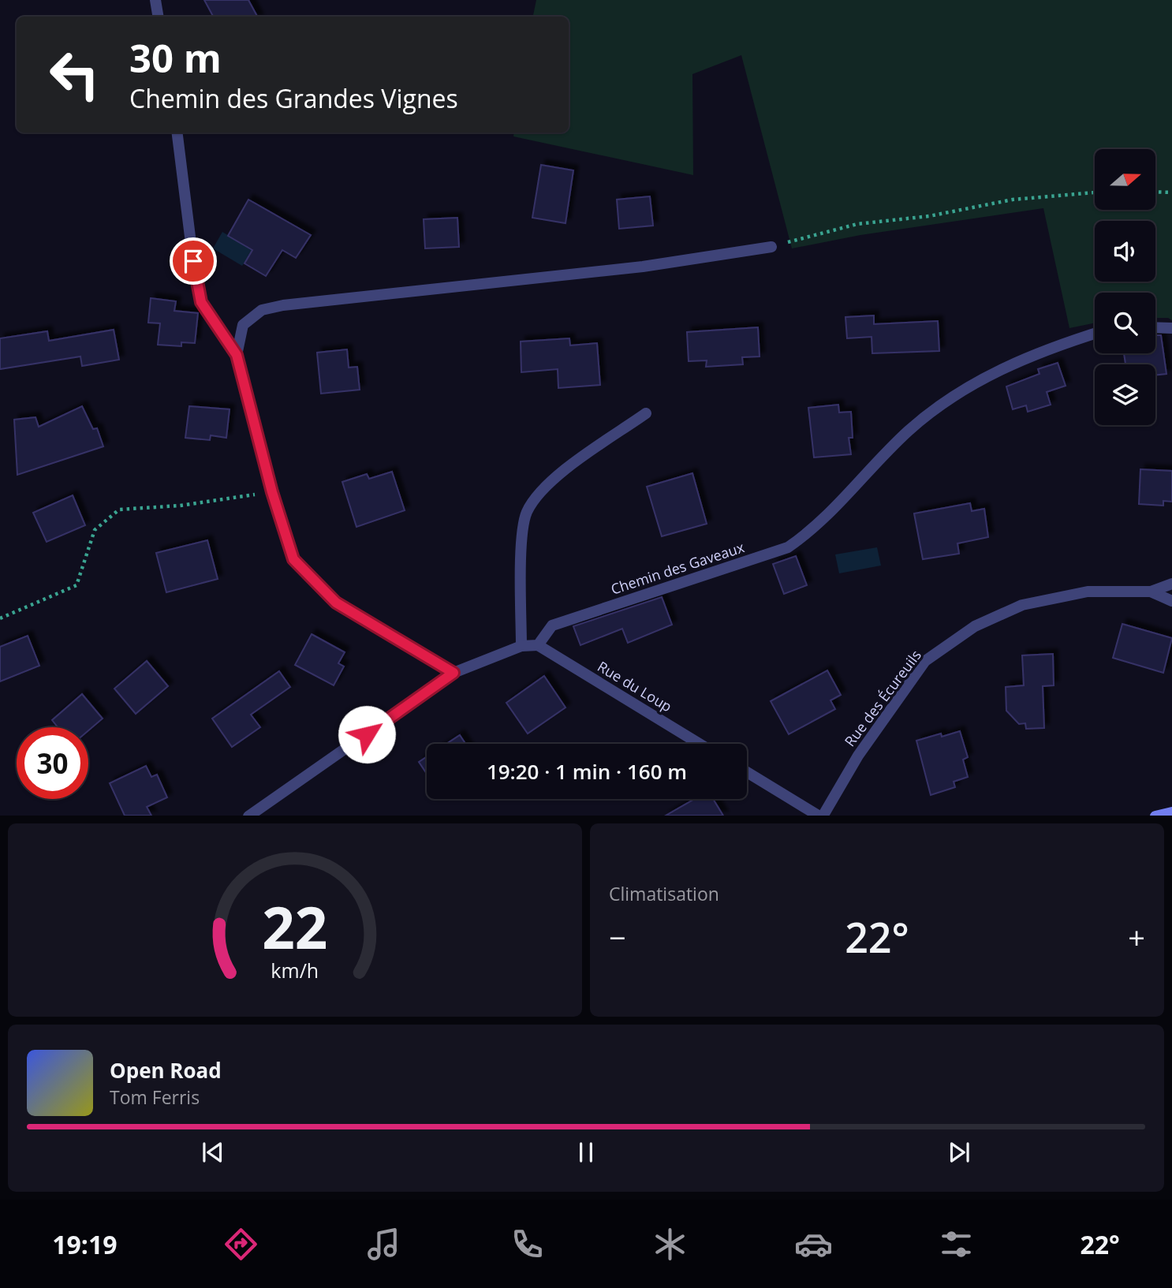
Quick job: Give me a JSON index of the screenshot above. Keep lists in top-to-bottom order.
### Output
{
  "streets": {
    "street": ["Chemin des Gaveaux", "Rue du Loup", "Rue des Écureuils"]
  },
  "crossings": [
    ["Chemin des Gaveaux", "Rue du Loup"]
  ],
  "north": "right",
  "page": {
    "turn": ["30 m", "Chemin des Grandes Vignes"],
    "limit": "30",
    "trip": "19:20 · 1 min · 160 m",
    "tile": "Climatisation",
    "heat": ["−", "22°", "+"],
    "song": ["Open Road", "Tom Ferris"],
    "tabs": ["19:19", "22°"],
    "gauge": ["22", "km/h"]
  }
}
